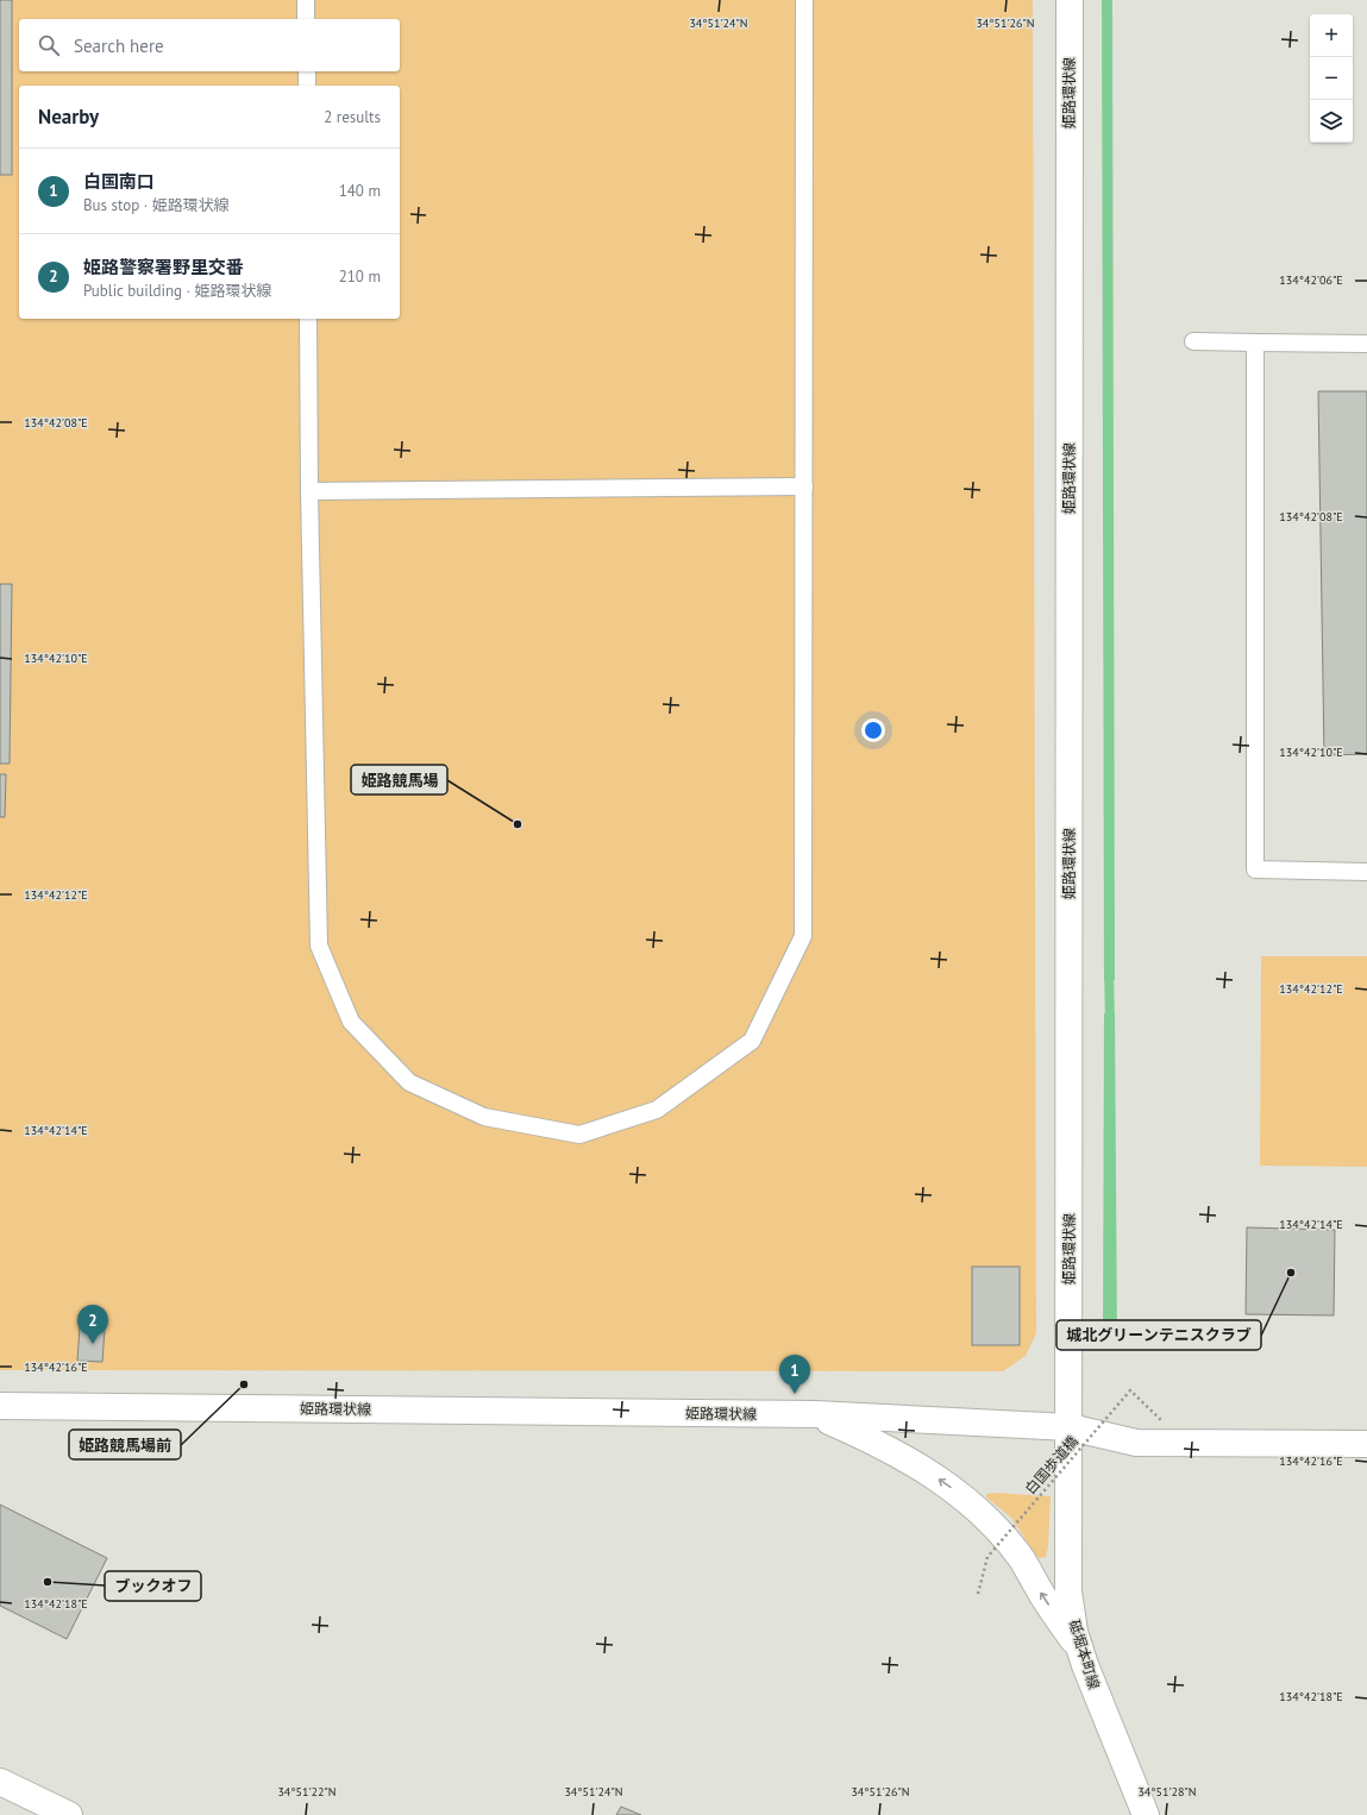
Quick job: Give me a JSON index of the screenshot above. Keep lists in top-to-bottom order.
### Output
{
  "streets": {
    "main road": ["姫路環状線", "砥堀本町線"],
    "path": ["白国歩道橋"]
  },
  "crossings": [
    ["姫路環状線", "砥堀本町線"]
  ],
  "places": [
    "姫路競馬場",
    "城北グリーンテニスクラブ",
    "姫路競馬場前",
    "ブックオフ"
  ],
  "page": {
    "map_buttons": ["+", "−"],
    "search": "Search here",
    "heading": ["Nearby", "2 results"],
    "list": [
      {
        "mark": "1",
        "name": "白国南口",
        "note": "Bus stop · 姫路環状線",
        "value": "140 m"
      },
      {
        "mark": "2",
        "name": "姫路警察署野里交番",
        "note": "Public building · 姫路環状線",
        "value": "210 m"
      }
    ],
    "pins": ["2", "1"]
  },
  "coordinates": [
    "34°51'24\"N",
    "34°51'26\"N",
    "134°42'06\"E",
    "134°42'08\"E",
    "134°42'10\"E",
    "134°42'12\"E",
    "134°42'14\"E",
    "134°42'16\"E",
    "134°42'18\"E",
    "34°51'22\"N",
    "34°51'28\"N"
  ]
}
